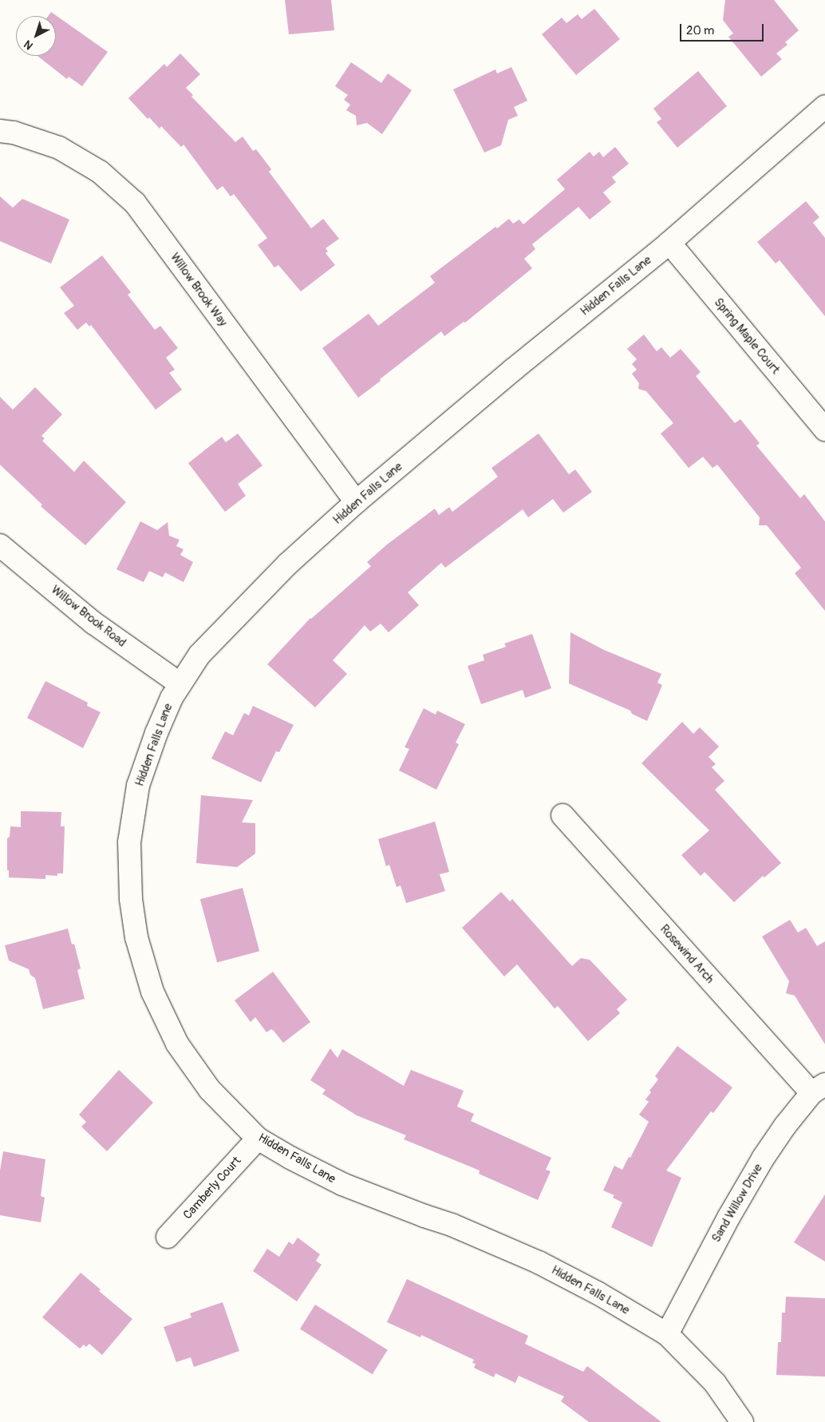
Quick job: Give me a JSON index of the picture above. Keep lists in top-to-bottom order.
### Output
{
  "streets": {
    "street": [
      "Hidden Falls Lane",
      "Willow Brook Way",
      "Spring Maple Court",
      "Willow Brook Road",
      "Rosewind Arch",
      "Camberly Court",
      "Sand Willow Drive"
    ]
  },
  "crossings": [
    ["Hidden Falls Lane", "Willow Brook Way"],
    ["Hidden Falls Lane", "Spring Maple Court"],
    ["Hidden Falls Lane", "Willow Brook Road"],
    ["Hidden Falls Lane", "Camberly Court"],
    ["Hidden Falls Lane", "Sand Willow Drive"],
    ["Rosewind Arch", "Sand Willow Drive"]
  ],
  "scale_bar": "20 m",
  "north": "bottom left"
}
